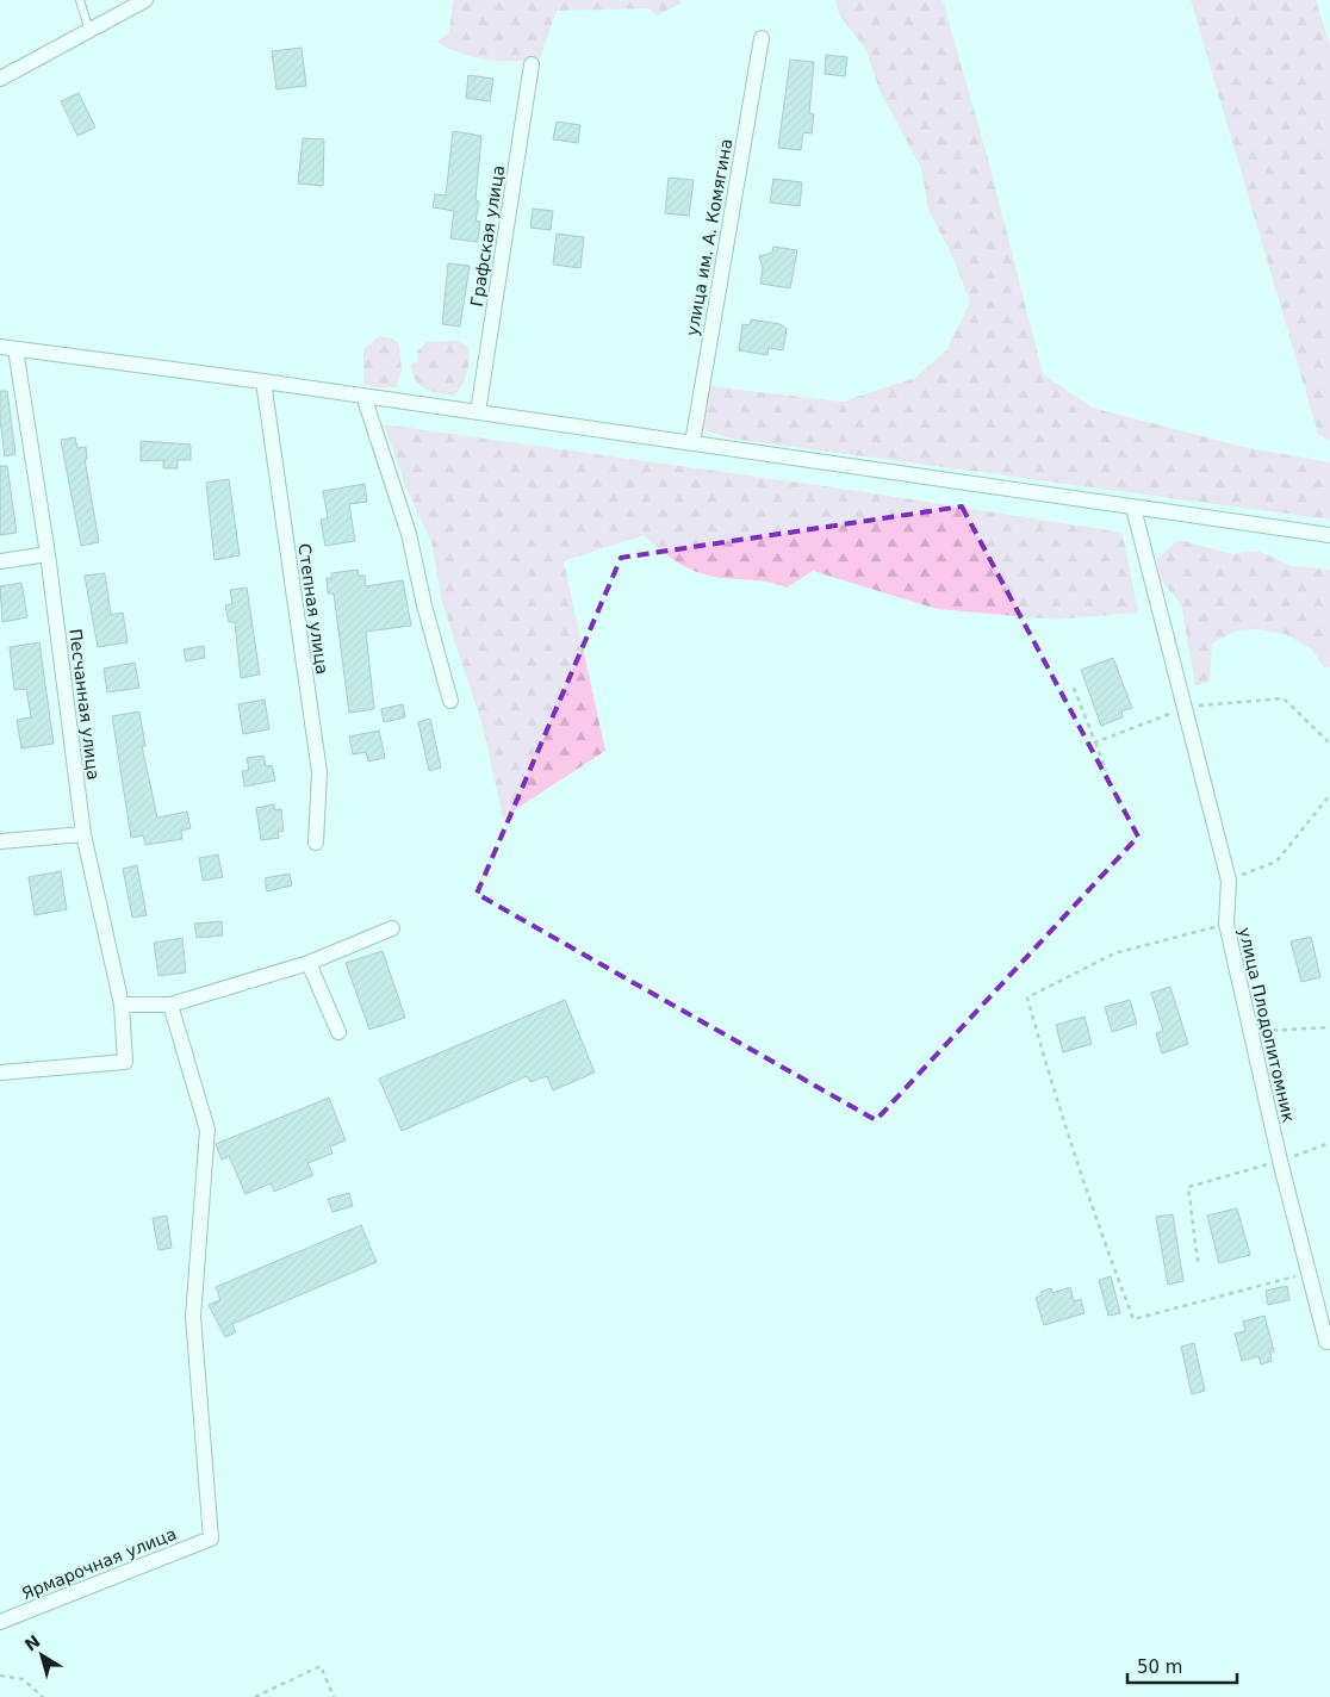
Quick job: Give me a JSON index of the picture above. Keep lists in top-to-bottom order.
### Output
{
  "streets": {
    "street": [
      "Графская улица",
      "улица им. А. Комягина",
      "Степная улица",
      "Песчанная улица",
      "улица Плодопитомник",
      "Ярмарочная улица"
    ]
  },
  "scale_bar": "50 m",
  "north": "top left"
}
